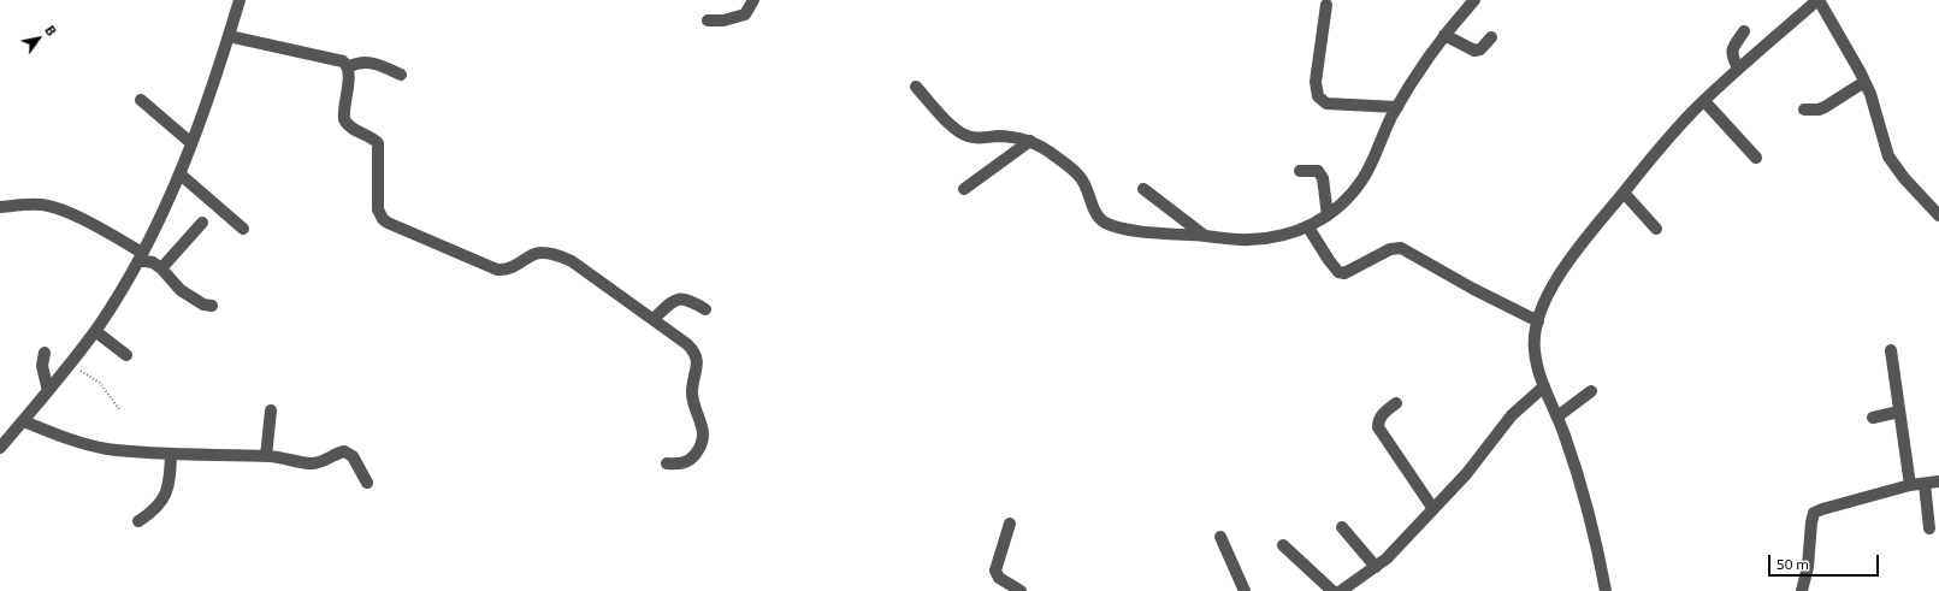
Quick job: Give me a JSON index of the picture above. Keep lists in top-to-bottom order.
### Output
{
  "scale_bar": "50 m",
  "north": "top right"
}
